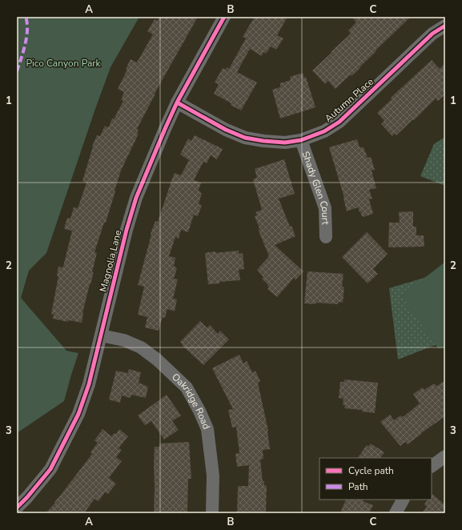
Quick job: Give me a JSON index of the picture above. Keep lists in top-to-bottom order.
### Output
{
  "streets": {
    "street": [
      "Autumn Place",
      "Shady Glen Court",
      "Magnolia Lane",
      "Oakridge Road"
    ]
  },
  "crossings": [
    ["Autumn Place", "Shady Glen Court"],
    ["Autumn Place", "Magnolia Lane"],
    ["Magnolia Lane", "Oakridge Road"]
  ],
  "parks": ["Pico Canyon Park"],
  "legend": ["Cycle path", "Path"],
  "grid": {
    "columns": ["A", "B", "C"],
    "rows": ["1", "2", "3"]
  }
}
